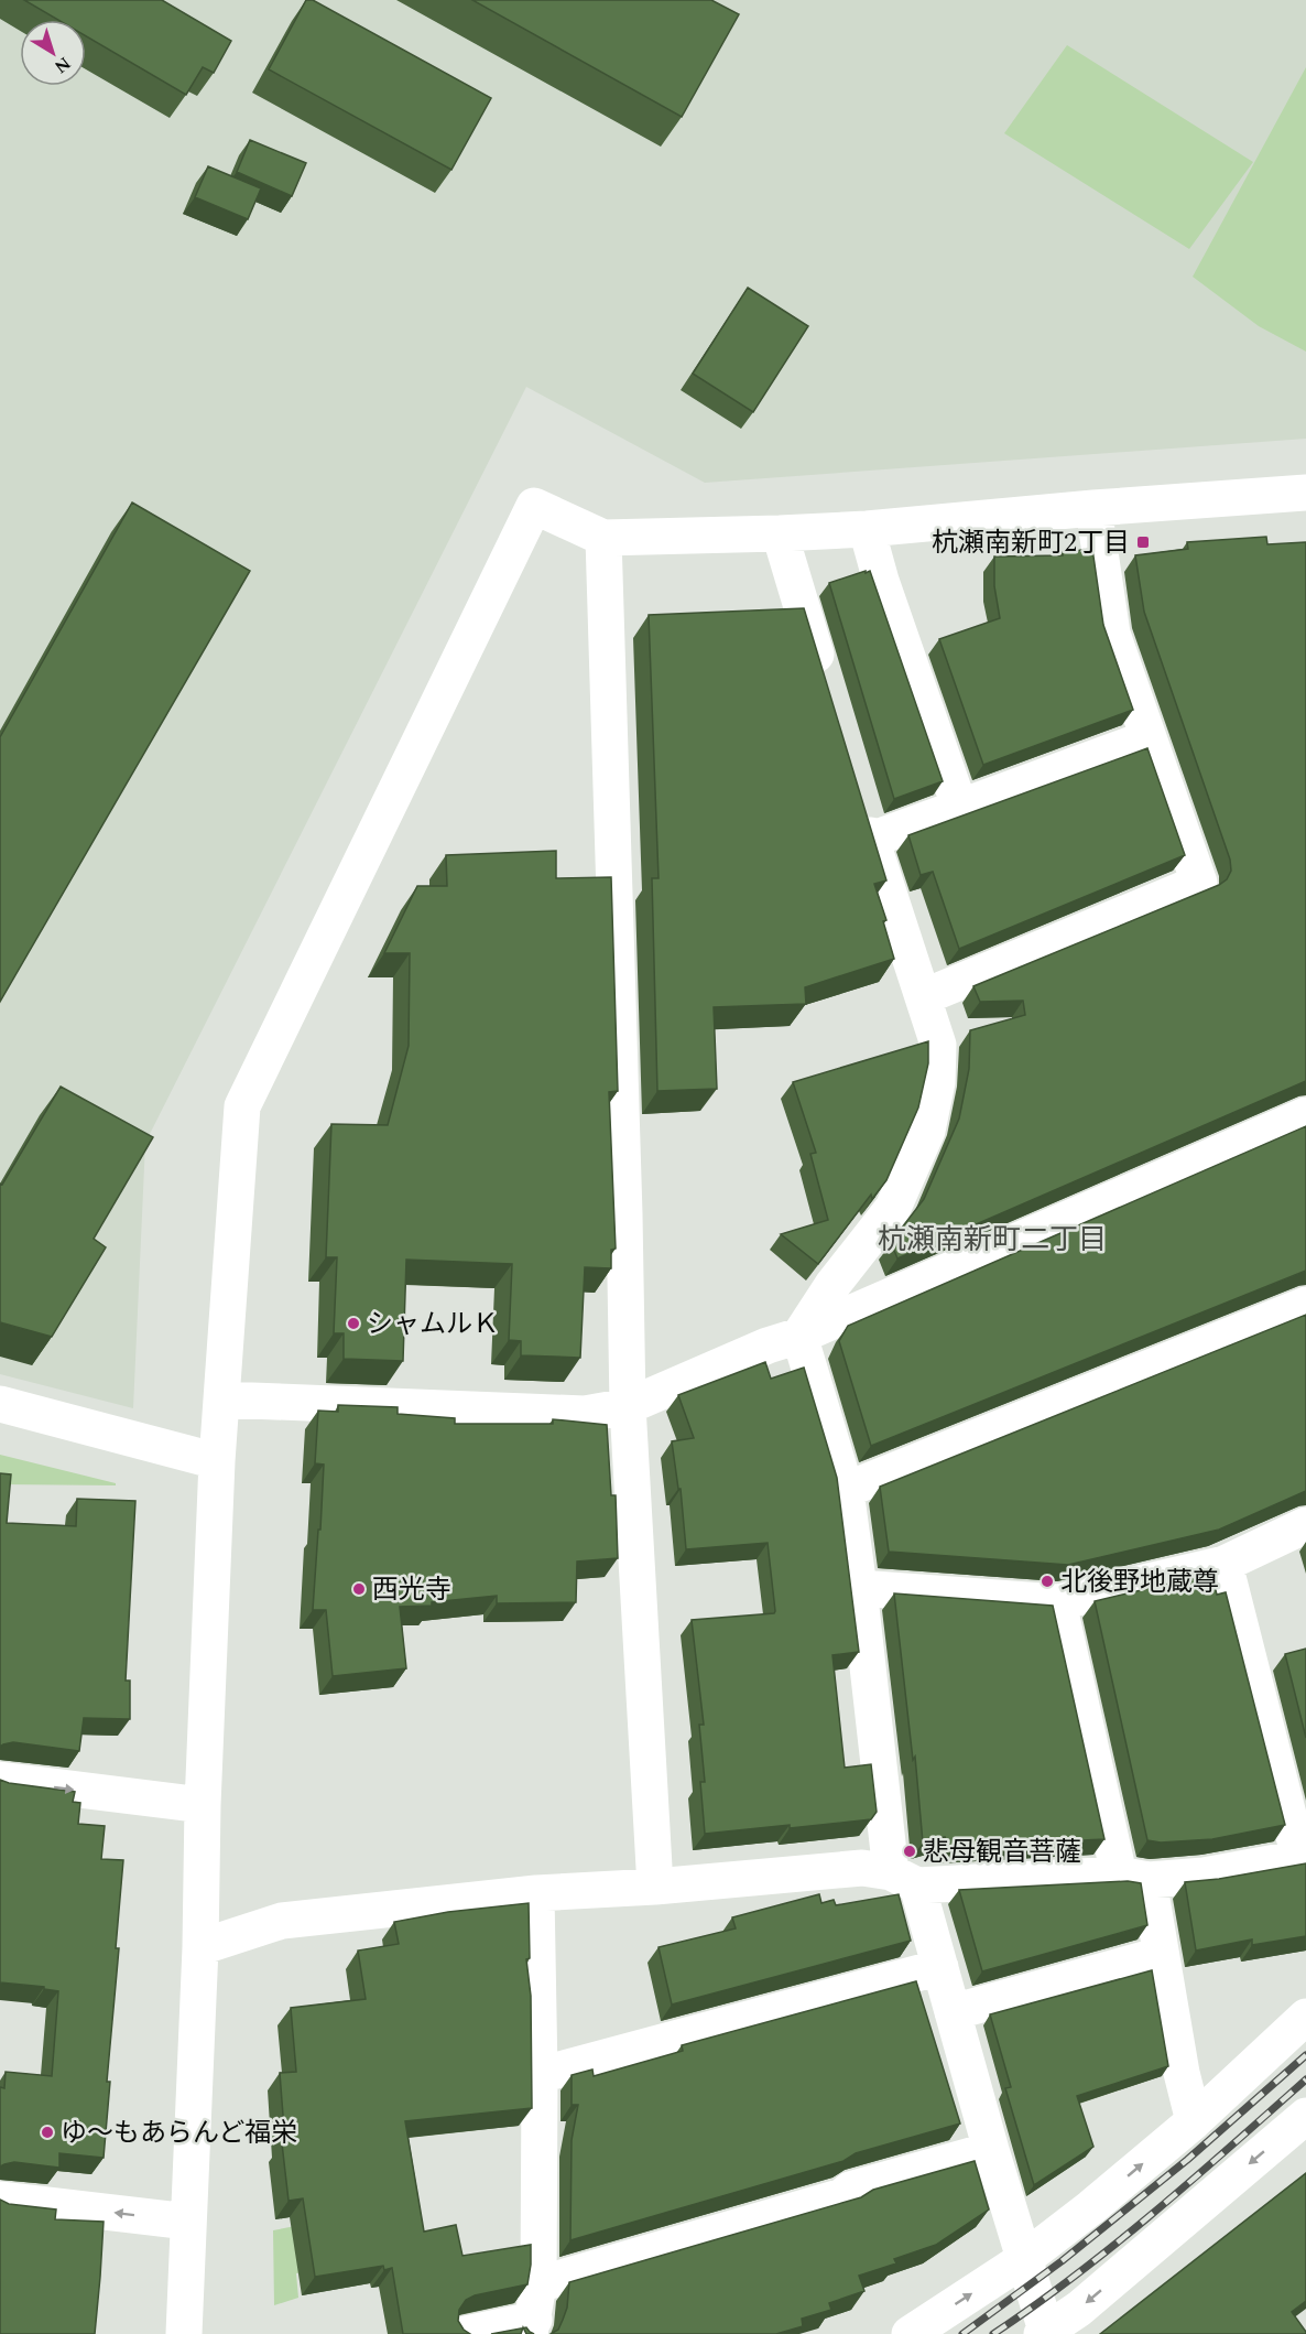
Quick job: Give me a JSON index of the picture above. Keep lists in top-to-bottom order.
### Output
{
  "districts": ["杭瀬南新町二丁目"],
  "places": {
    "transit": ["杭瀬南新町2丁目"],
    "other": [
      "シャムルＫ",
      "北後野地蔵尊",
      "西光寺",
      "悲母観音菩薩",
      "ゆ～もあらんど福栄"
    ]
  },
  "north": "bottom right"
}
